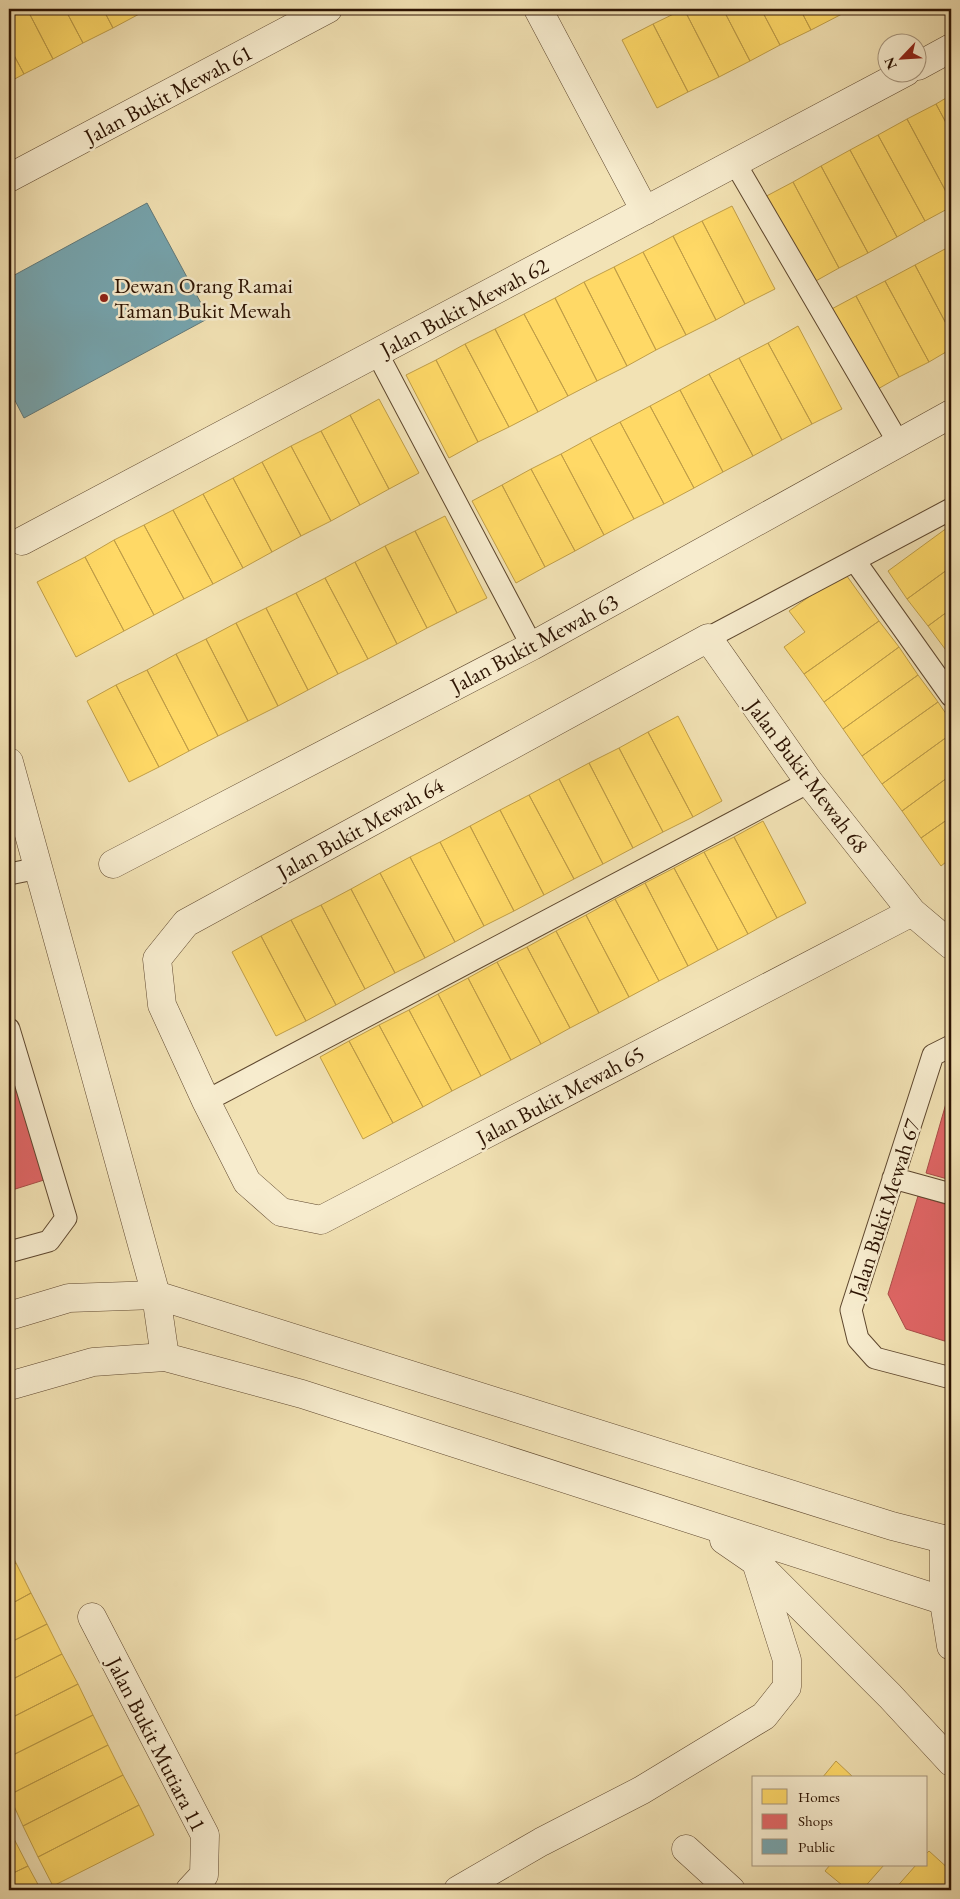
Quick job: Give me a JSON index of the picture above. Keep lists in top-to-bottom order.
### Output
{
  "streets": {
    "street": [
      "Jalan Bukit Mewah 61",
      "Jalan Bukit Mewah 62",
      "Jalan Bukit Mewah 63",
      "Jalan Bukit Mewah 68",
      "Jalan Bukit Mewah 64",
      "Jalan Bukit Mewah 65",
      "Jalan Bukit Mutiara 11"
    ],
    "lane": ["Jalan Bukit Mewah 67"]
  },
  "crossings": [
    ["Jalan Bukit Mewah 68", "Jalan Bukit Mewah 64"],
    ["Jalan Bukit Mewah 68", "Jalan Bukit Mewah 65"],
    ["Jalan Bukit Mewah 64", "Jalan Bukit Mewah 65"]
  ],
  "places": ["Dewan Orang Ramai Taman Bukit Mewah"],
  "legend": ["Homes", "Shops", "Public"],
  "north": "bottom left"
}
